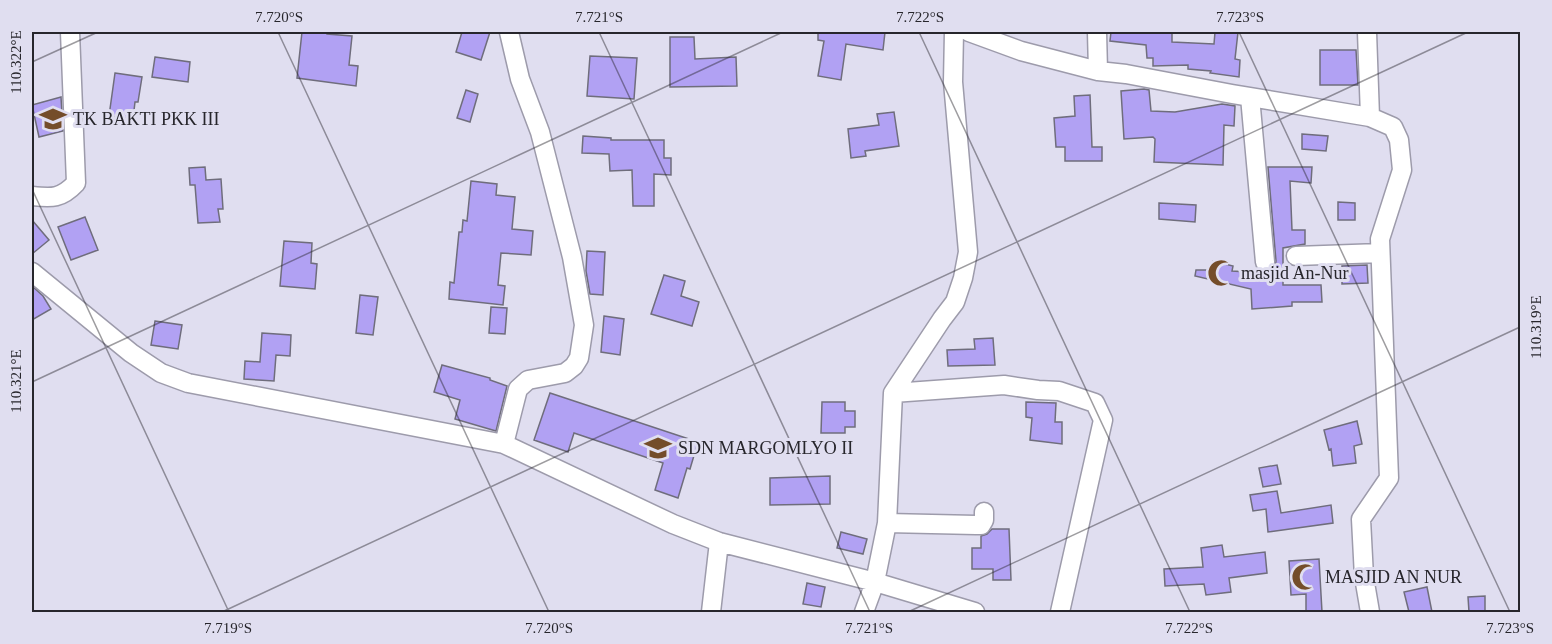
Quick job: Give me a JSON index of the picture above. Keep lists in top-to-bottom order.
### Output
{
  "places": {
    "school or university": ["TK BAKTI PKK III", "SDN MARGOMLYO II"],
    "mosque": ["masjid An-Nur", "MASJID AN NUR"]
  },
  "coordinates": [
    "7.720°S",
    "7.721°S",
    "7.722°S",
    "7.723°S",
    "110.322°E",
    "110.319°E",
    "110.321°E",
    "7.719°S"
  ]
}
